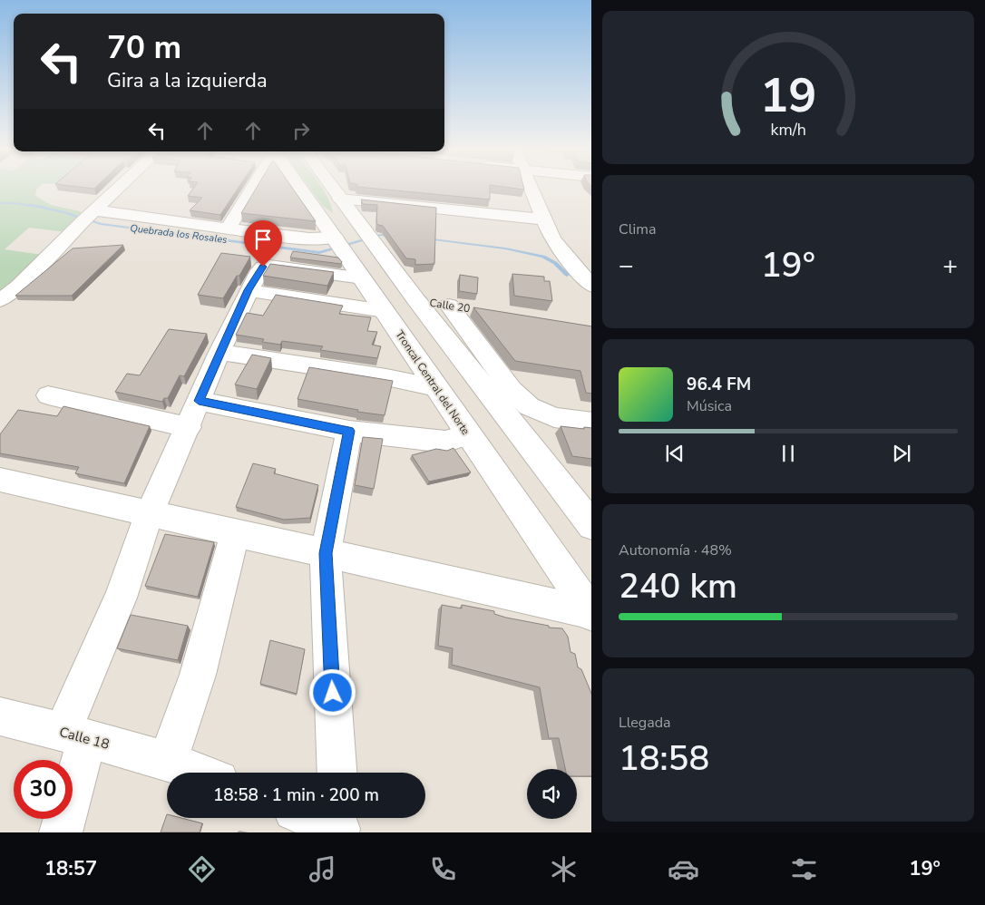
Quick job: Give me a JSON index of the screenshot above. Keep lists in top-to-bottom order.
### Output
{
  "streets": {
    "main road": ["Calle 20", "Troncal Central del Norte", "Calle 18"]
  },
  "water": ["Quebrada los Rosales"],
  "page": {
    "turn": ["70 m", "Gira a la izquierda"],
    "tile": [
      "Clima",
      ["Autonomía · 48%", "240 km"],
      ["Llegada", "18:58"]
    ],
    "heat": ["−", "19°", "+"],
    "song": ["96.4 FM", "Música"],
    "limit": "30",
    "trip": "18:58 · 1 min · 200 m",
    "tabs": ["18:57", "19°"],
    "gauge": ["19", "km/h"]
  }
}
